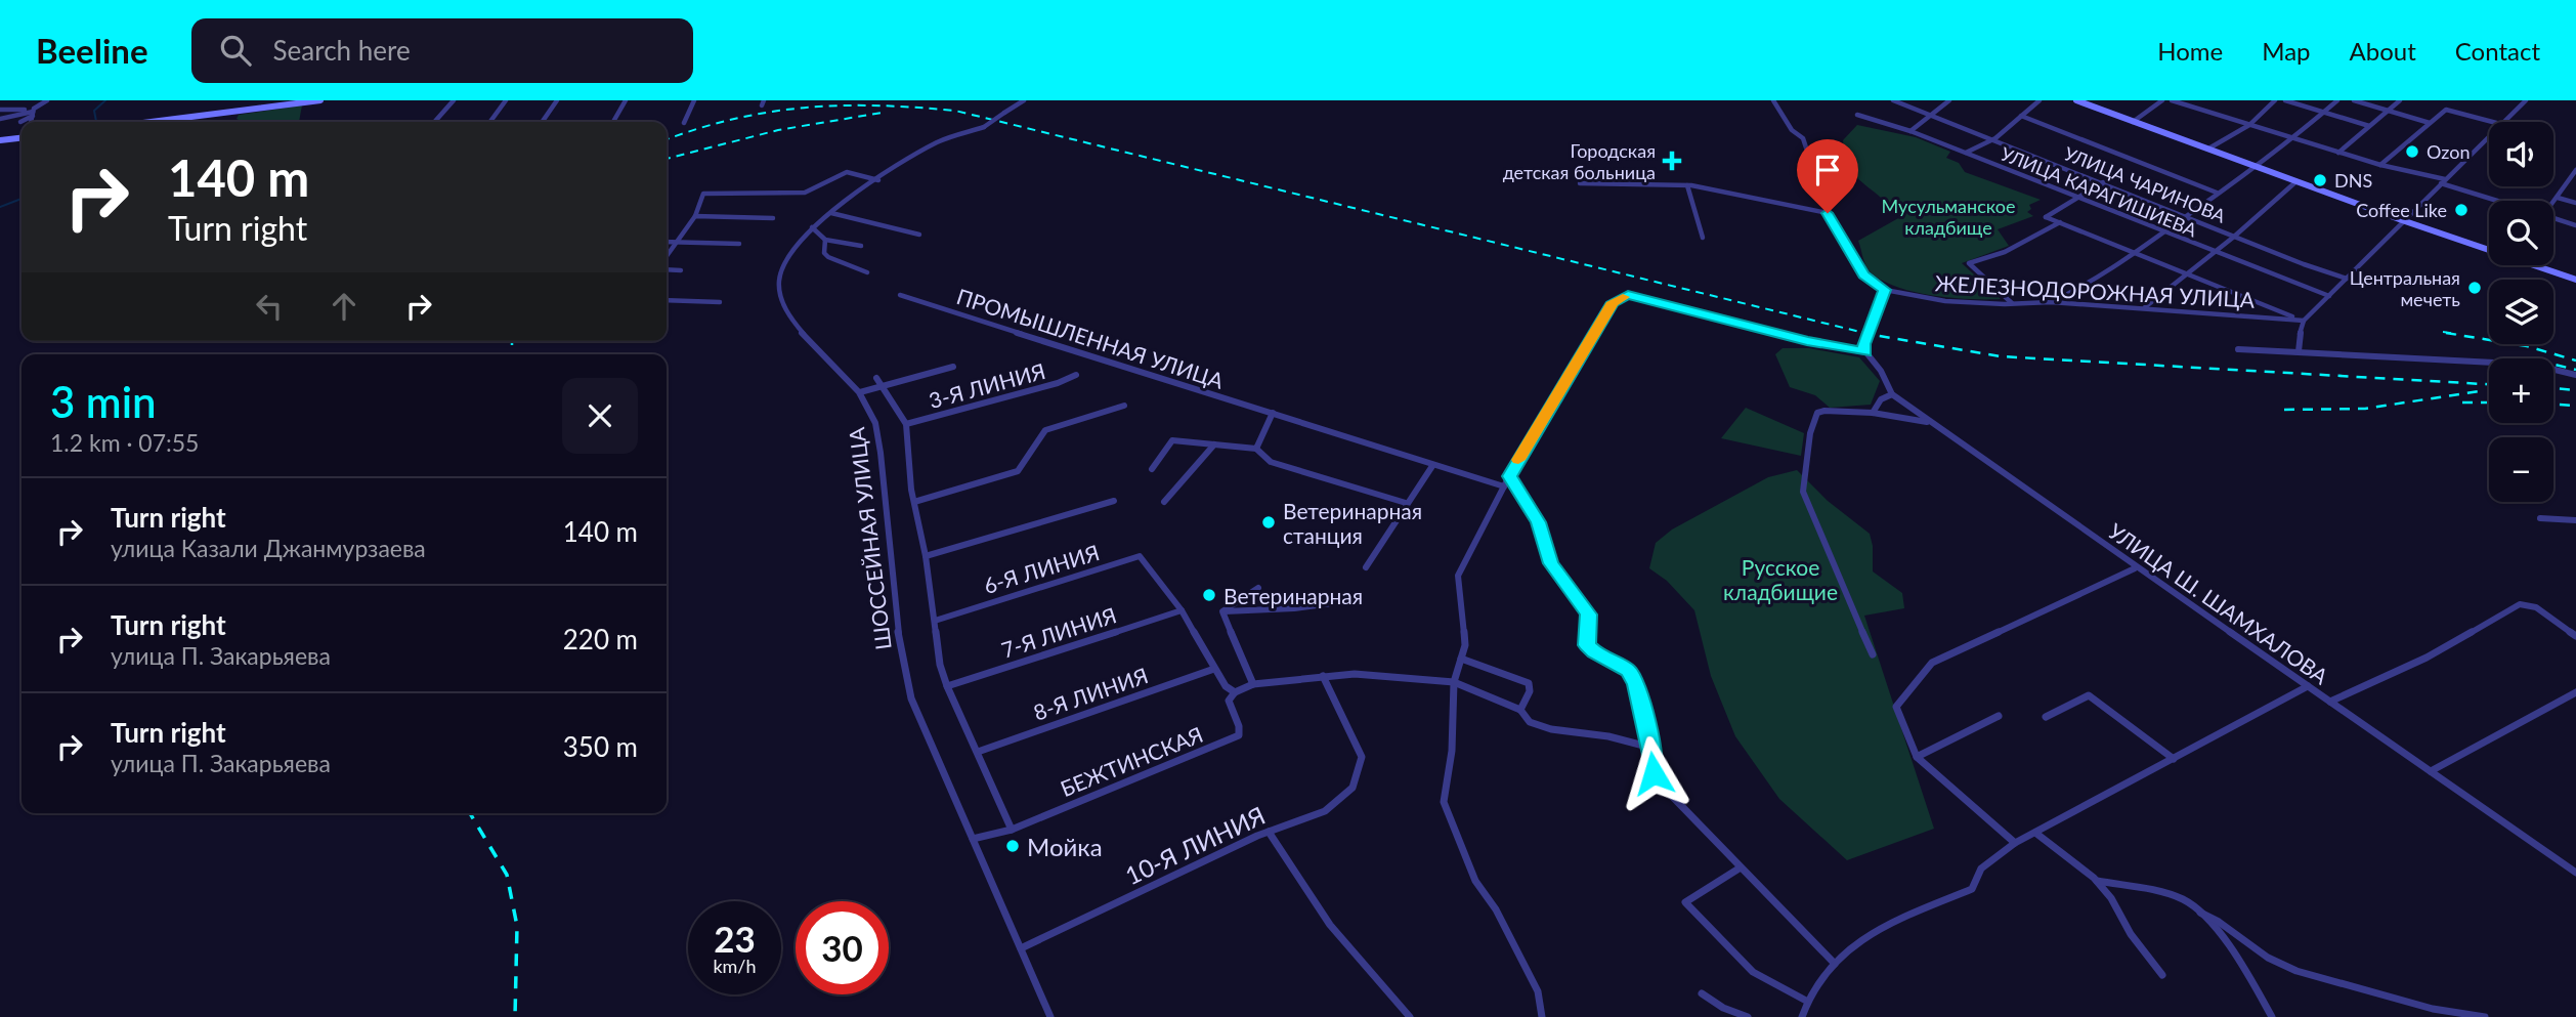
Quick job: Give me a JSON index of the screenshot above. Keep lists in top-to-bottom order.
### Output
{
  "streets": {
    "street": [
      "УЛИЦА ЧАРИНОВА",
      "УЛИЦА КАРАГИШИЕВА",
      "ЖЕЛЕЗНОДОРОЖНАЯ УЛИЦА",
      "ПРОМЫШЛЕННАЯ УЛИЦА",
      "3-Я ЛИНИЯ",
      "ШОССЕЙНАЯ УЛИЦА",
      "6-Я ЛИНИЯ",
      "УЛИЦА Ш. ШАМХАЛОВА",
      "7-Я ЛИНИЯ",
      "8-Я ЛИНИЯ",
      "БЕЖТИНСКАЯ",
      "10-Я ЛИНИЯ"
    ]
  },
  "crossings": [
    ["ШОССЕЙНАЯ УЛИЦА", "БЕЖТИНСКАЯ"],
    ["ШОССЕЙНАЯ УЛИЦА", "10-Я ЛИНИЯ"],
    ["6-Я ЛИНИЯ", "7-Я ЛИНИЯ"]
  ],
  "parks": ["Мусульманское кладбище", "Русское кладбищие"],
  "places": {
    "other": [
      "Ozon",
      "DNS",
      "Coffee Like",
      "Центральная мечеть",
      "Ветеринарная станция",
      "Ветеринарная",
      "Мойка"
    ],
    "health": ["Городская детская больница"]
  },
  "page": {
    "header": "Beeline",
    "search": "Search here",
    "nav": [
      "Home",
      "Map",
      "About",
      "Contact"
    ],
    "map_buttons": ["+", "−"],
    "turn": ["140 m", "Turn right"],
    "heading": ["3 min", "1.2 km · 07:55"],
    "list": [
      {
        "name": "Turn right",
        "note": "улица Казали Джанмурзаева",
        "value": "140 m"
      },
      {
        "name": "Turn right",
        "note": "улица П. Закарьяева",
        "value": "220 m"
      },
      {
        "name": "Turn right",
        "note": "улица П. Закарьяева",
        "value": "350 m"
      }
    ],
    "speed": "23 km/h",
    "limit": "30"
  }
}
